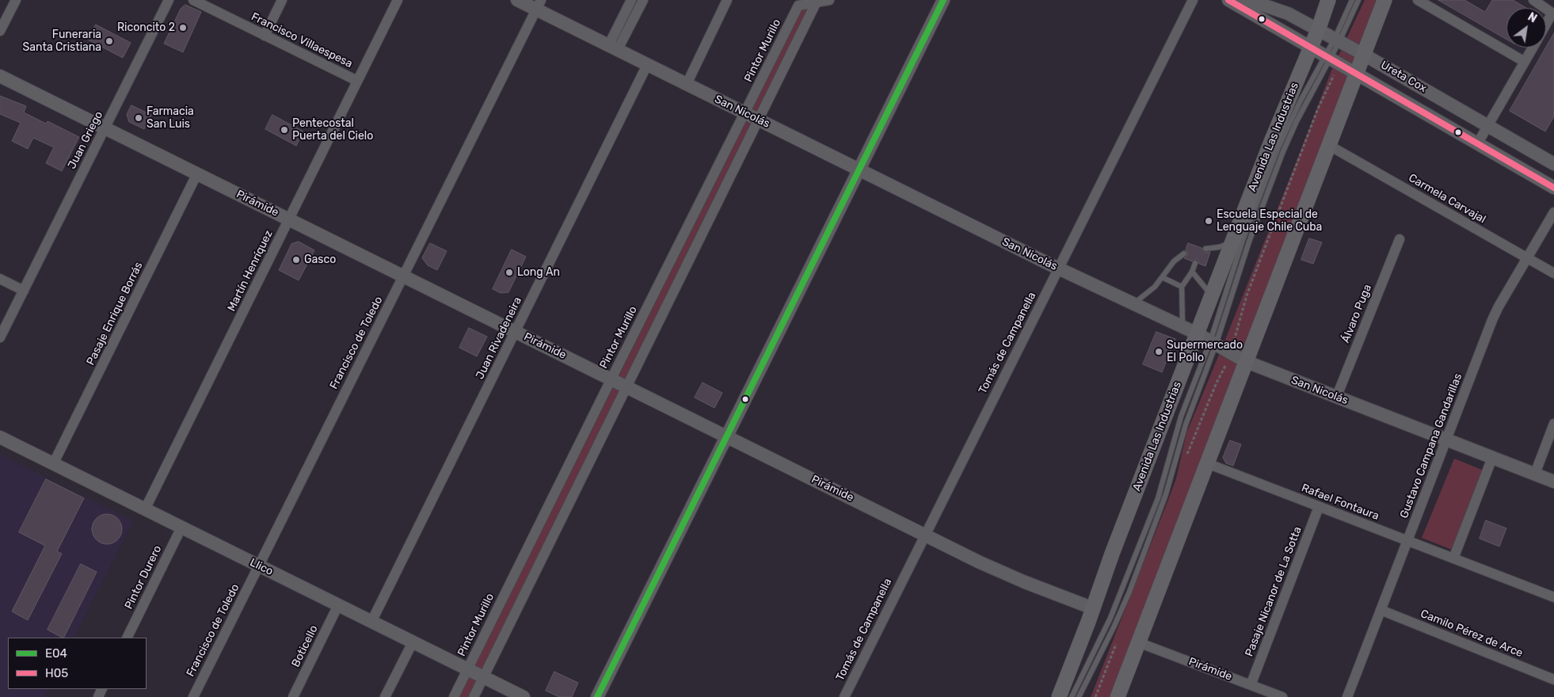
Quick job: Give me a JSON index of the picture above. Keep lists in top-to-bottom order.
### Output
{
  "streets": {
    "main road": ["Avenida Las Industrias"],
    "street": [
      "Francisco Villaespesa",
      "Pintor Murillo",
      "Ureta Cox",
      "San Nicolás",
      "Juan Griego",
      "Carmela Carvajal",
      "Pirámide",
      "Martín Henríquez",
      "Pasaje Enrique Borrás",
      "Álvaro Puga",
      "Juan Rivadeneira",
      "Francisco de Toledo",
      "Tomás de Campanella",
      "Gustavo Campana Gandarillas",
      "Rafael Fontaura",
      "Llico",
      "Pintor Durero",
      "Pasaje Nicanor de La Sotta",
      "Camilo Pérez de Arce",
      "Boticello"
    ]
  },
  "crossings": [
    ["Francisco Villaespesa", "Martín Henríquez"],
    ["Pintor Murillo", "San Nicolás"],
    ["Pintor Murillo", "Pirámide"],
    ["Pintor Murillo", "Llico"],
    ["Ureta Cox", "Avenida Las Industrias"],
    ["San Nicolás", "Avenida Las Industrias"],
    ["San Nicolás", "Álvaro Puga"],
    ["San Nicolás", "Juan Rivadeneira"],
    ["San Nicolás", "Francisco de Toledo"],
    ["San Nicolás", "Tomás de Campanella"],
    ["San Nicolás", "Gustavo Campana Gandarillas"],
    ["Avenida Las Industrias", "Pirámide"],
    ["Juan Griego", "Pirámide"],
    ["Carmela Carvajal", "Gustavo Campana Gandarillas"],
    ["Pirámide", "Martín Henríquez"],
    ["Pirámide", "Pasaje Enrique Borrás"],
    ["Pirámide", "Juan Rivadeneira"],
    ["Pirámide", "Francisco de Toledo"],
    ["Pirámide", "Tomás de Campanella"],
    ["Pirámide", "Pasaje Nicanor de La Sotta"],
    ["Martín Henríquez", "Llico"],
    ["Pasaje Enrique Borrás", "Llico"],
    ["Juan Rivadeneira", "Llico"],
    ["Francisco de Toledo", "Llico"],
    ["Gustavo Campana Gandarillas", "Rafael Fontaura"],
    ["Gustavo Campana Gandarillas", "Camilo Pérez de Arce"],
    ["Rafael Fontaura", "Pasaje Nicanor de La Sotta"],
    ["Llico", "Pintor Durero"],
    ["Llico", "Boticello"]
  ],
  "places": [
    "Riconcito 2",
    "Funeraria Santa Cristiana",
    "Farmacia San Luis",
    "Pentecostal Puerta del Cielo",
    "Escuela Especial de Lenguaje Chile Cuba",
    "Gasco",
    "Long An",
    "Supermercado El Pollo"
  ],
  "lines": ["transit line E04", "transit line H05"],
  "legend": ["E04", "H05"],
  "north": "top right"
}
